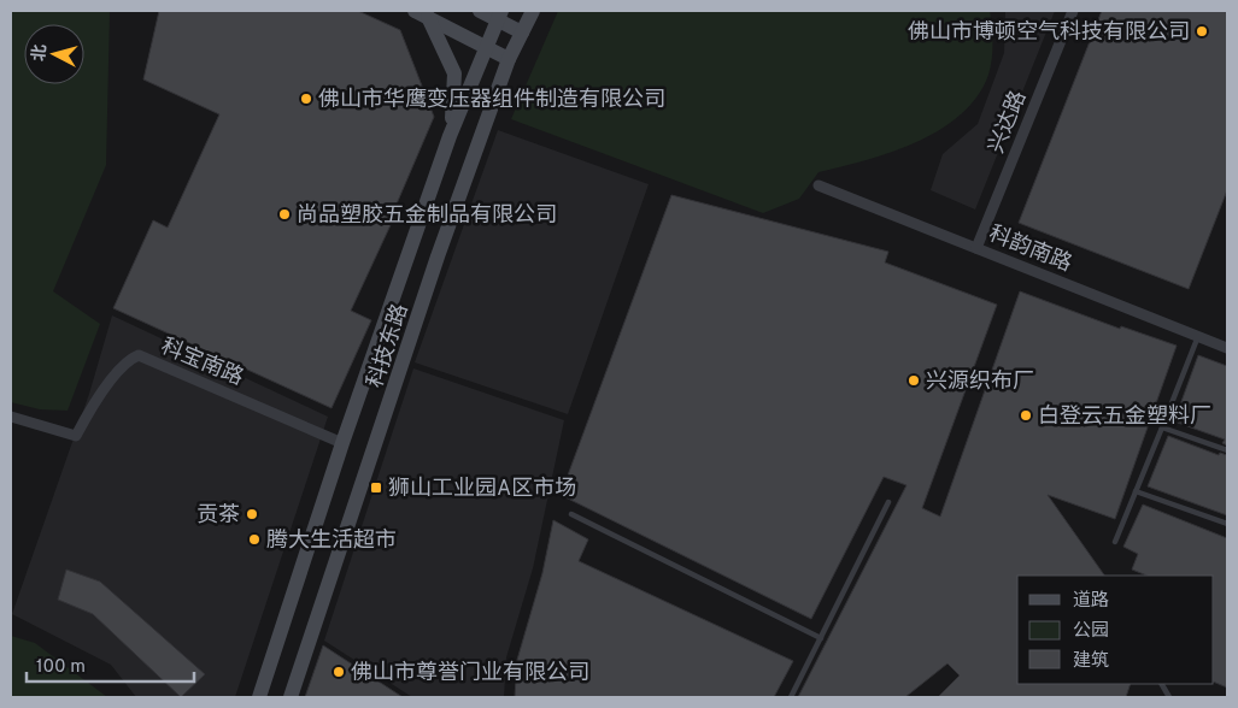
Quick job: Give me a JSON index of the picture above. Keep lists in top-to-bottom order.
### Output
{
  "streets": {
    "main road": ["科技东路"],
    "street": ["兴达路", "科韵南路", "科宝南路"]
  },
  "crossings": [
    ["兴达路", "科韵南路"],
    ["科技东路", "科宝南路"]
  ],
  "places": {
    "other": [
      "佛山市博顿空气科技有限公司",
      "佛山市华鹰变压器组件制造有限公司",
      "尚品塑胶五金制品有限公司",
      "兴源织布厂",
      "白登云五金塑料厂",
      "贡茶",
      "腾大生活超市",
      "佛山市尊誉门业有限公司"
    ],
    "transit": ["狮山工业园A区市场"]
  },
  "legend": ["道路", "公园", "建筑"],
  "scale_bar": "100 m",
  "north": "left"
}
